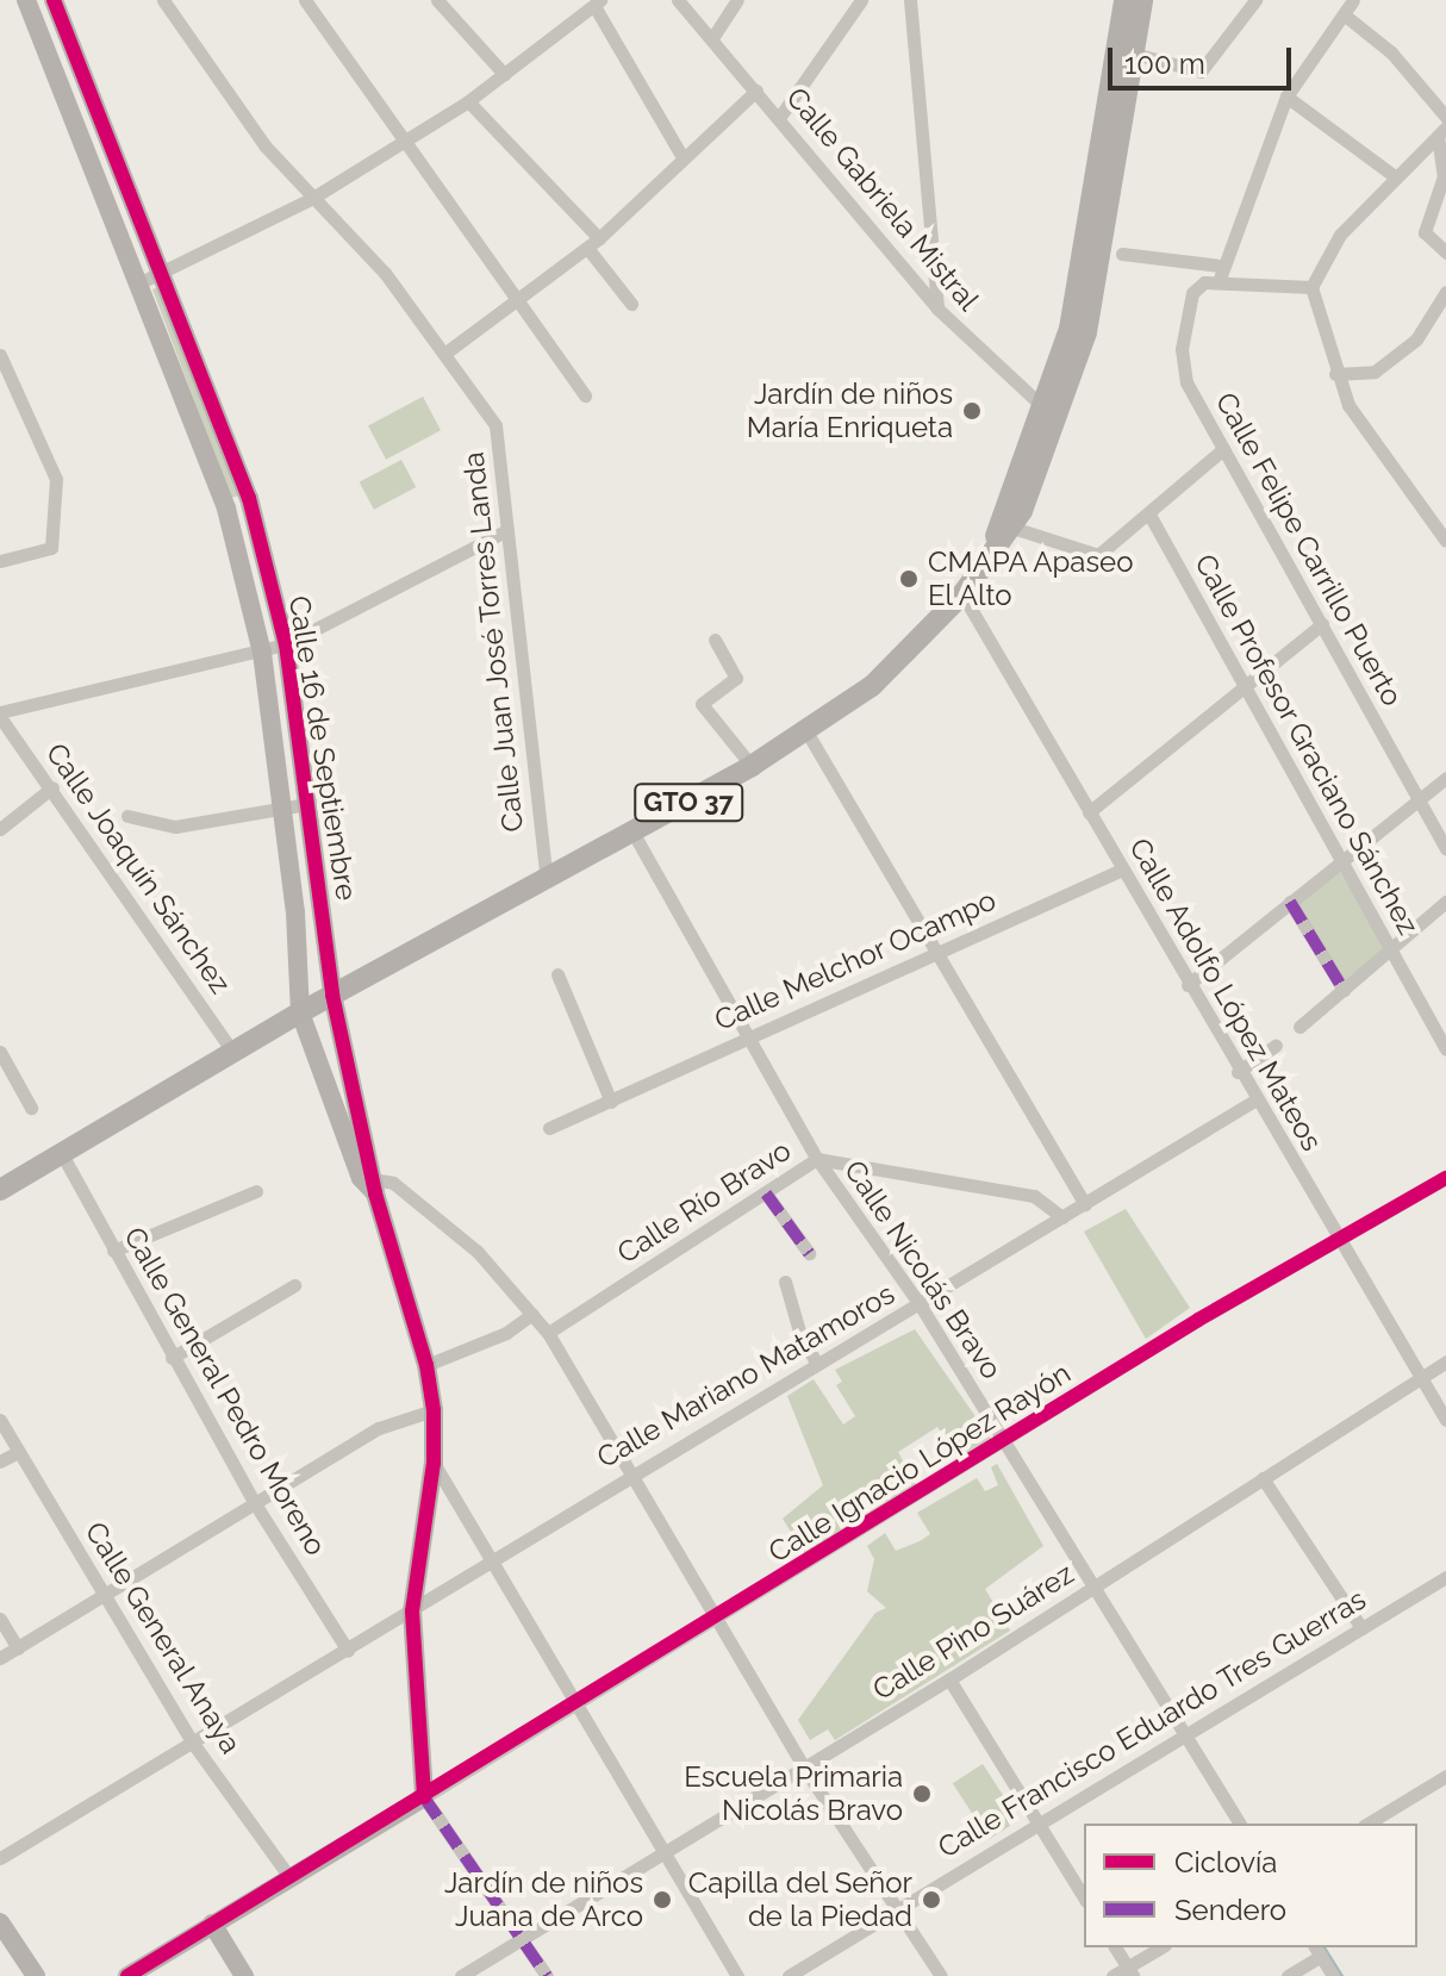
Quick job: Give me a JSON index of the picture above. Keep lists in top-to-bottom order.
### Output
{
  "streets": {
    "main road": ["GTO 37"],
    "street": [
      "Calle Gabriela Mistral",
      "Calle Felipe Carrillo Puerto",
      "Calle Juan José Torres Landa",
      "Calle Profesor Graciano Sánchez",
      "Calle 16 de Septiembre",
      "Calle Joaquín Sánchez",
      "Calle Melchor Ocampo",
      "Calle Adolfo López Mateos",
      "Calle Río Bravo",
      "Calle Nicolás Bravo",
      "Calle Mariano Matamoros",
      "Calle General Pedro Moreno",
      "Calle Ignacio López Rayón",
      "Calle Pino Suárez",
      "Calle General Anaya",
      "Calle Francisco Eduardo Tres Guerras"
    ]
  },
  "crossings": [
    ["Calle Gabriela Mistral", "GTO 37"],
    ["Calle Juan José Torres Landa", "GTO 37"],
    ["Calle 16 de Septiembre", "GTO 37"],
    ["Calle 16 de Septiembre", "Calle Mariano Matamoros"],
    ["Calle 16 de Septiembre", "Calle Ignacio López Rayón"],
    ["GTO 37", "Calle Joaquín Sánchez"],
    ["GTO 37", "Calle Adolfo López Mateos"],
    ["GTO 37", "Calle Nicolás Bravo"],
    ["GTO 37", "Calle General Pedro Moreno"],
    ["Calle Melchor Ocampo", "Calle Adolfo López Mateos"],
    ["Calle Melchor Ocampo", "Calle Nicolás Bravo"],
    ["Calle Adolfo López Mateos", "Calle Mariano Matamoros"],
    ["Calle Adolfo López Mateos", "Calle Ignacio López Rayón"],
    ["Calle Adolfo López Mateos", "Calle Pino Suárez"],
    ["Calle Río Bravo", "Calle Nicolás Bravo"],
    ["Calle Río Bravo", "Calle Mariano Matamoros"],
    ["Calle Nicolás Bravo", "Calle Mariano Matamoros"],
    ["Calle Nicolás Bravo", "Calle Ignacio López Rayón"],
    ["Calle Nicolás Bravo", "Calle Pino Suárez"],
    ["Calle Nicolás Bravo", "Calle Francisco Eduardo Tres Guerras"],
    ["Calle Mariano Matamoros", "Calle General Pedro Moreno"],
    ["Calle Mariano Matamoros", "Calle General Anaya"]
  ],
  "places": [
    "Jardín de niños María Enriqueta",
    "CMAPA Apaseo El Alto",
    "Escuela Primaria Nicolás Bravo",
    "Jardín de niños Juana de Arco",
    "Capilla del Señor de la Piedad"
  ],
  "legend": ["Ciclovía", "Sendero"],
  "scale_bar": "100 m"
}
